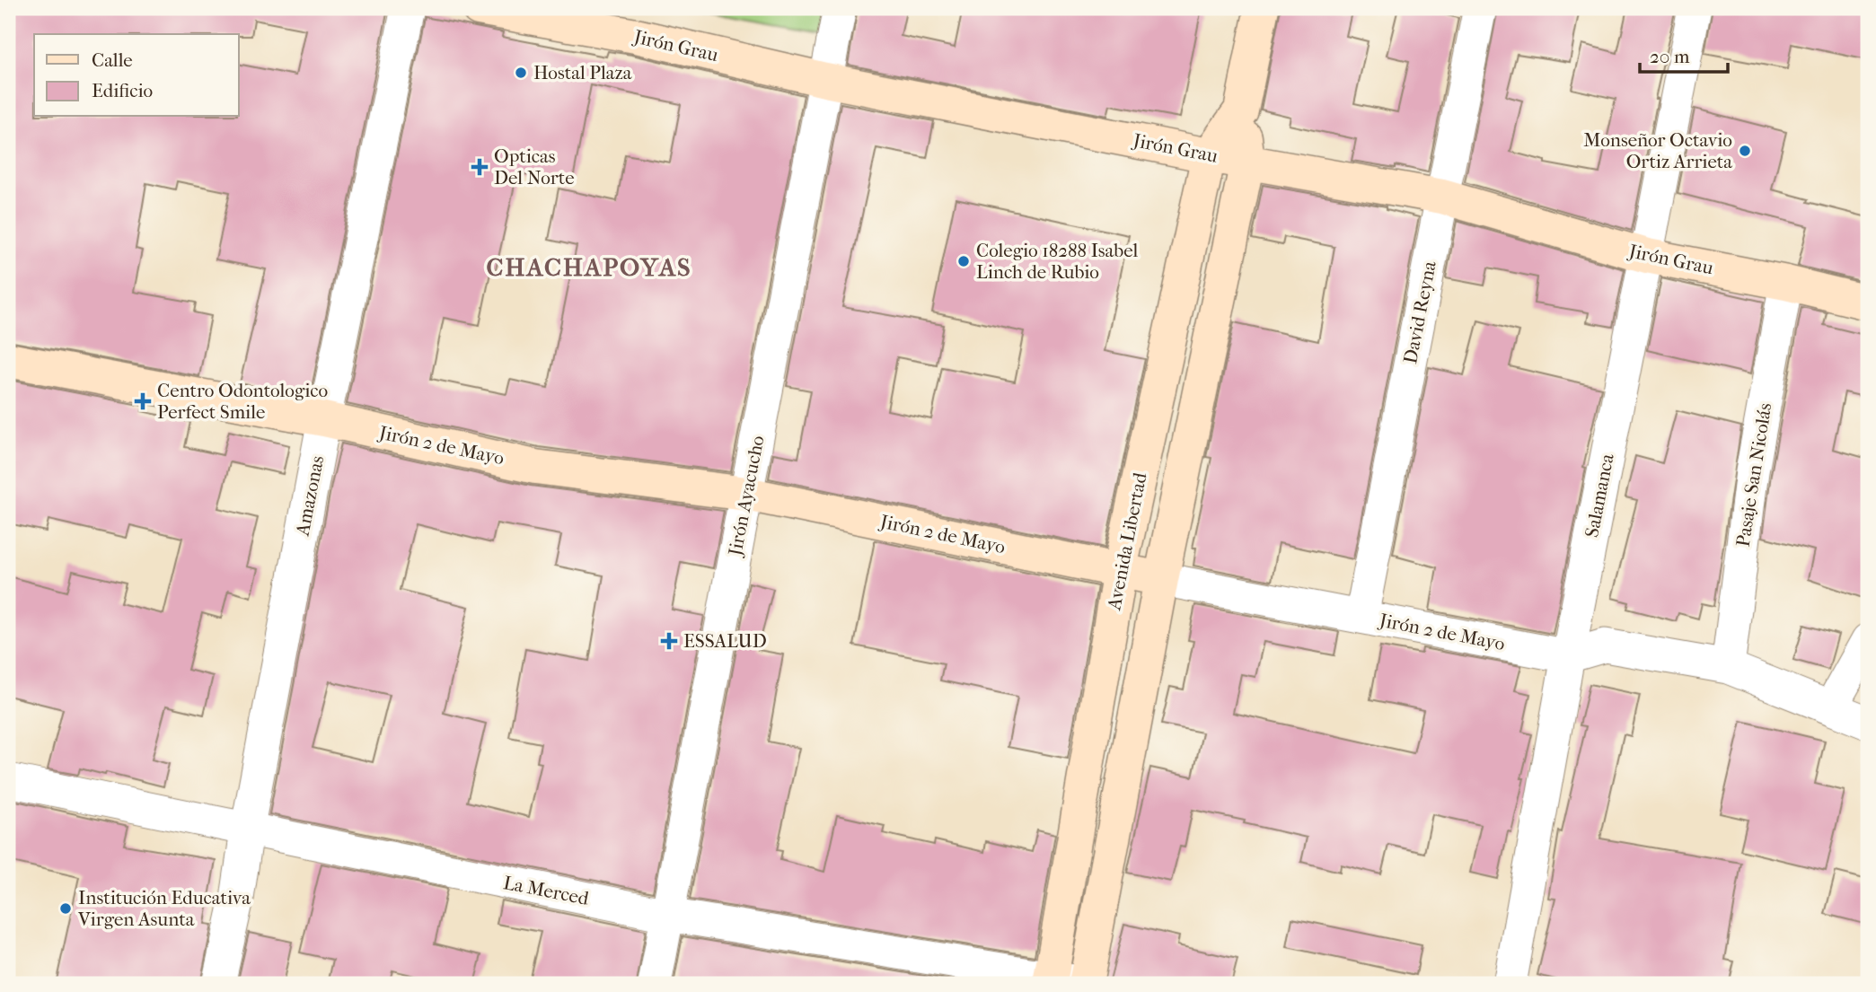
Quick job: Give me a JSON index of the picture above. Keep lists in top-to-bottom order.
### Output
{
  "streets": {
    "main road": ["Jirón Grau", "Jirón 2 de Mayo", "Avenida Libertad"],
    "street": [
      "David Reyna",
      "Pasaje San Nicolás",
      "Amazonas",
      "Jirón Ayacucho",
      "Salamanca",
      "La Merced"
    ]
  },
  "crossings": [
    ["Jirón Grau", "David Reyna"],
    ["Jirón Grau", "Pasaje San Nicolás"],
    ["Jirón Grau", "Jirón Ayacucho"],
    ["Jirón Grau", "Salamanca"],
    ["Jirón Grau", "Avenida Libertad"],
    ["David Reyna", "Jirón 2 de Mayo"],
    ["Jirón 2 de Mayo", "Pasaje San Nicolás"],
    ["Jirón 2 de Mayo", "Amazonas"],
    ["Jirón 2 de Mayo", "Jirón Ayacucho"],
    ["Jirón 2 de Mayo", "Salamanca"],
    ["Jirón 2 de Mayo", "Avenida Libertad"],
    ["Amazonas", "La Merced"],
    ["Jirón Ayacucho", "La Merced"],
    ["Avenida Libertad", "La Merced"]
  ],
  "districts": ["CHACHAPOYAS"],
  "places": {
    "other": [
      "Hostal Plaza",
      "Monseñor Octavio Ortiz Arrieta",
      "Colegio 18288 Isabel Linch de Rubio",
      "Institución Educativa Virgen Asunta"
    ],
    "health": ["Opticas Del Norte", "Centro Odontologico Perfect Smile", "ESSALUD"]
  },
  "legend": ["Calle", "Edificio"],
  "scale_bar": "20 m"
}
